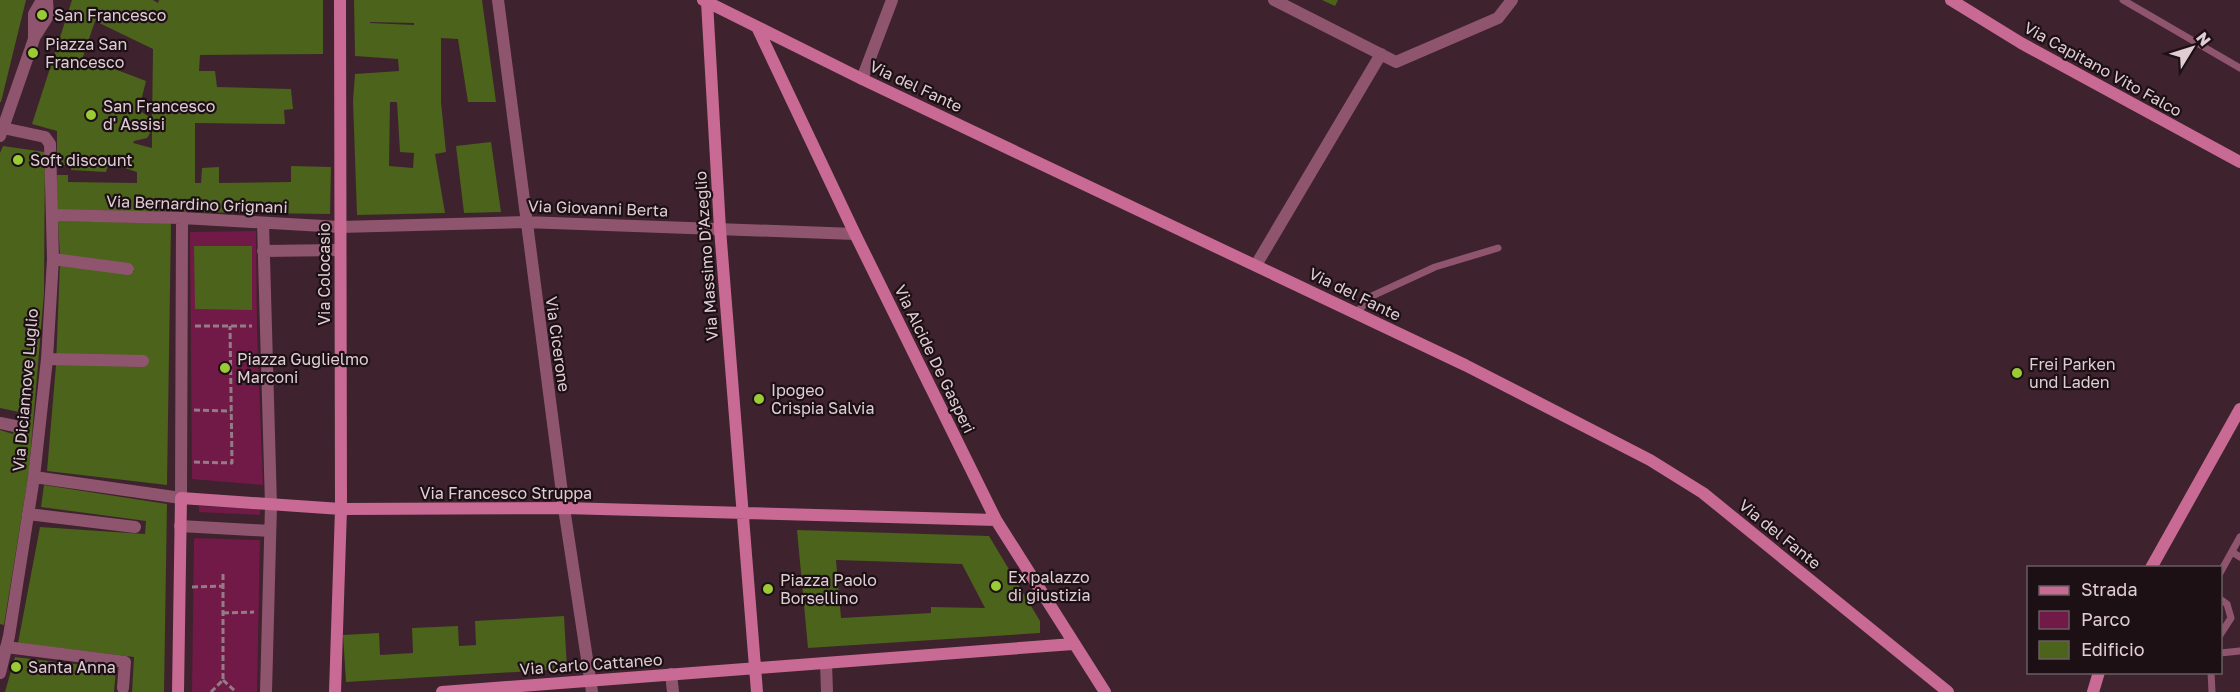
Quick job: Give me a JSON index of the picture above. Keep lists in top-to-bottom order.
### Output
{
  "streets": {
    "street": [
      "Via Capitano Vito Falco",
      "Via del Fante",
      "Via Bernardino Grignani",
      "Via Giovanni Berta",
      "Via Massimo D'Azeglio",
      "Via Colocasio",
      "Via Cicerone",
      "Via Alcide De Gasperi",
      "Via Diciannove Luglio",
      "Via Francesco Struppa",
      "Via Carlo Cattaneo"
    ]
  },
  "crossings": [
    ["Via del Fante", "Via Massimo D'Azeglio"],
    ["Via del Fante", "Via Alcide De Gasperi"],
    ["Via Bernardino Grignani", "Via Giovanni Berta"],
    ["Via Bernardino Grignani", "Via Colocasio"],
    ["Via Bernardino Grignani", "Via Diciannove Luglio"],
    ["Via Giovanni Berta", "Via Massimo D'Azeglio"],
    ["Via Giovanni Berta", "Via Colocasio"],
    ["Via Giovanni Berta", "Via Cicerone"],
    ["Via Giovanni Berta", "Via Alcide De Gasperi"],
    ["Via Massimo D'Azeglio", "Via Francesco Struppa"],
    ["Via Massimo D'Azeglio", "Via Carlo Cattaneo"],
    ["Via Colocasio", "Via Francesco Struppa"],
    ["Via Cicerone", "Via Francesco Struppa"],
    ["Via Cicerone", "Via Carlo Cattaneo"],
    ["Via Alcide De Gasperi", "Via Francesco Struppa"]
  ],
  "places": [
    "San Francesco",
    "Piazza San Francesco",
    "San Francesco d' Assisi",
    "Soft discount",
    "Piazza Guglielmo Marconi",
    "Frei Parken und Laden",
    "Ipogeo Crispia Salvia",
    "Ex palazzo di giustizia",
    "Piazza Paolo Borsellino",
    "Santa Anna"
  ],
  "legend": ["Strada", "Parco", "Edificio"],
  "north": "top right"
}
